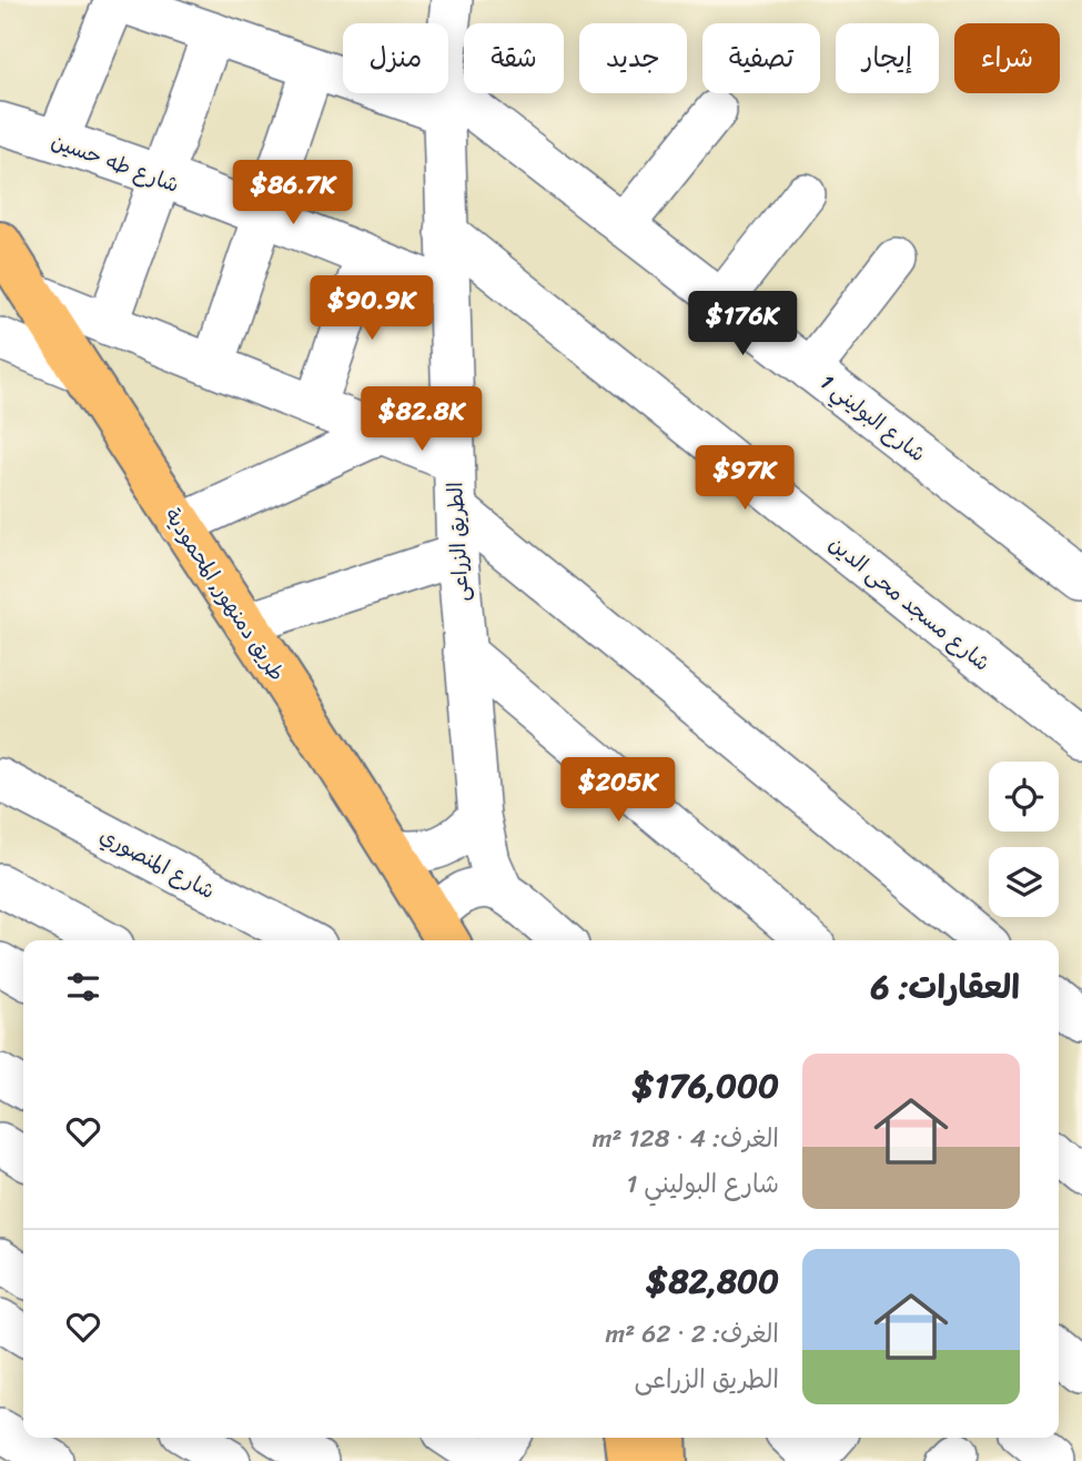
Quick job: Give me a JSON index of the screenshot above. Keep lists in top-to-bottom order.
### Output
{
  "streets": {
    "main road": ["طريق دمنهور, المحمودية"],
    "street": [
      "شارع طه حسين",
      "شارع البوليني 1",
      "الطريق الزراعى",
      "شارع مسجد محى الدين",
      "شارع المنصوري"
    ]
  },
  "crossings": [
    ["شارع طه حسين", "الطريق الزراعى"],
    ["شارع البوليني 1", "الطريق الزراعى"],
    ["الطريق الزراعى", "شارع مسجد محى الدين"]
  ],
  "page": {
    "chip": [
      "شراء",
      "إيجار",
      "تصفية",
      "جديد",
      "شقة",
      "منزل"
    ],
    "price": [
      "$86.7K",
      "$90.9K",
      "$176K",
      "$82.8K",
      "$97K",
      "$205K"
    ],
    "heading": "العقارات: 6",
    "list": [
      {
        "name": "$176,000",
        "note": "الغرف: 4 · 128 m² · شارع البوليني 1"
      },
      {
        "name": "$82,800",
        "note": "الغرف: 2 · 62 m² · الطريق الزراعى"
      }
    ]
  }
}
